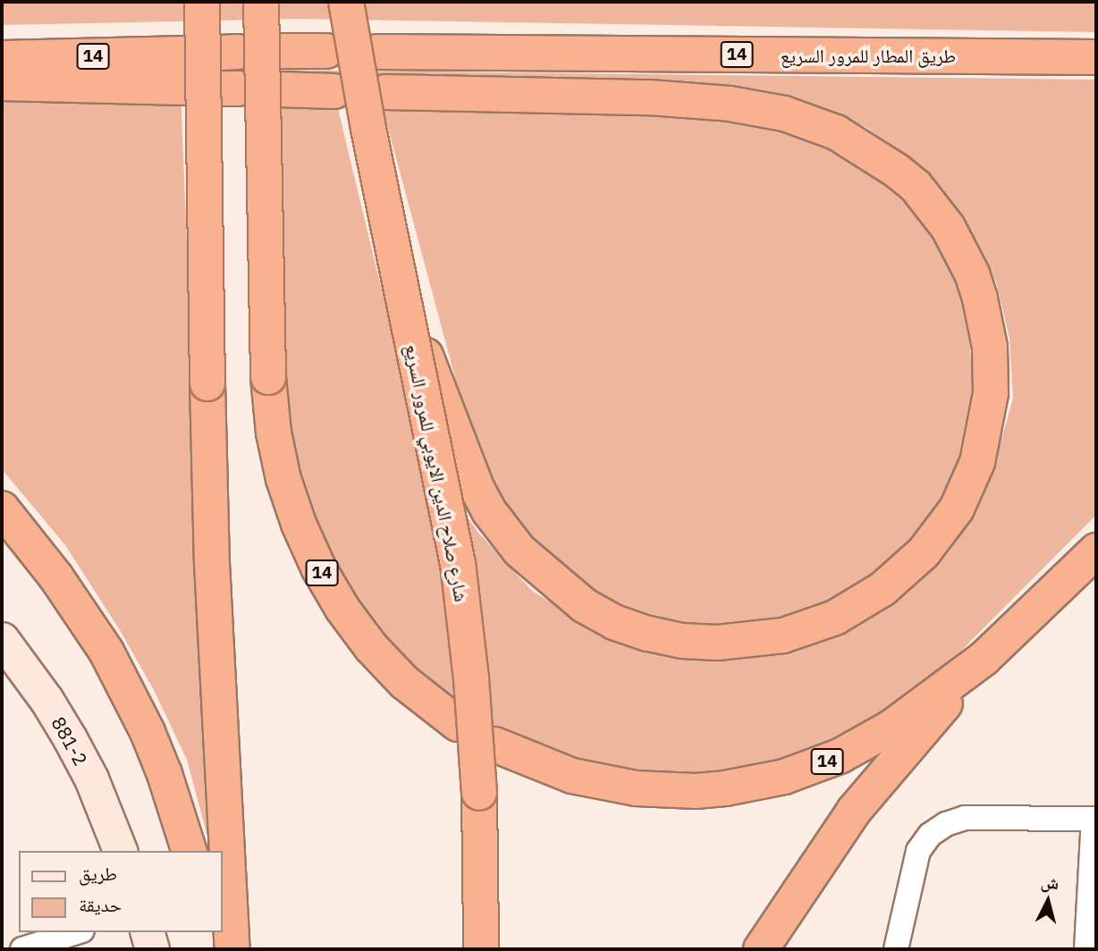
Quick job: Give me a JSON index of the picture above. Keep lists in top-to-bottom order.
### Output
{
  "streets": {
    "highway": ["14", "طريق المطار للمرور السريع", "شارع صلاح الدين الايوبي للمرور السريع"],
    "street": ["881-2"]
  },
  "legend": ["طريق", "حديقة"],
  "north": "top"
}
